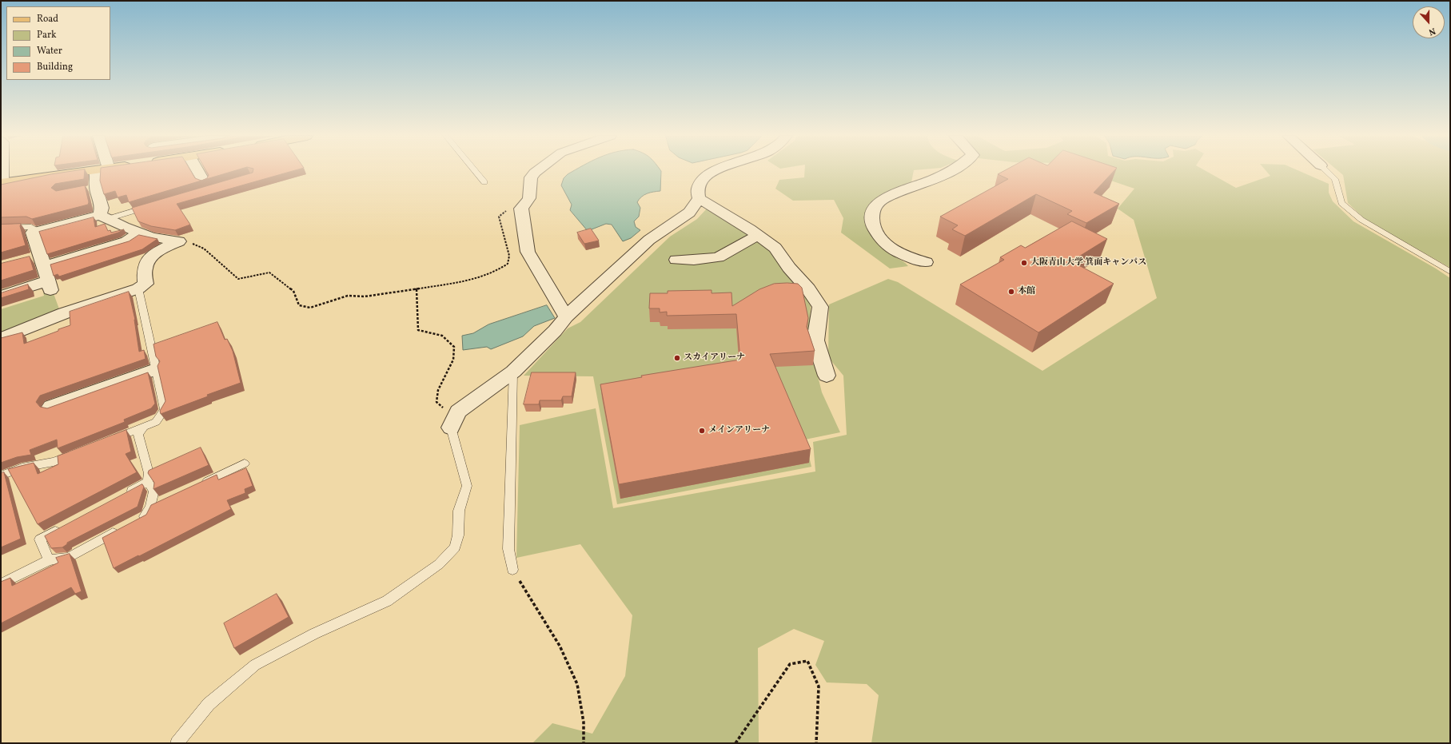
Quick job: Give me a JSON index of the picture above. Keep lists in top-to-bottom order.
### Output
{
  "places": [
    "大阪青山大学 箕面キャンパス",
    "本館",
    "スカイアリーナ",
    "メインアリーナ"
  ],
  "legend": [
    "Road",
    "Park",
    "Water",
    "Building"
  ],
  "north": "bottom"
}
